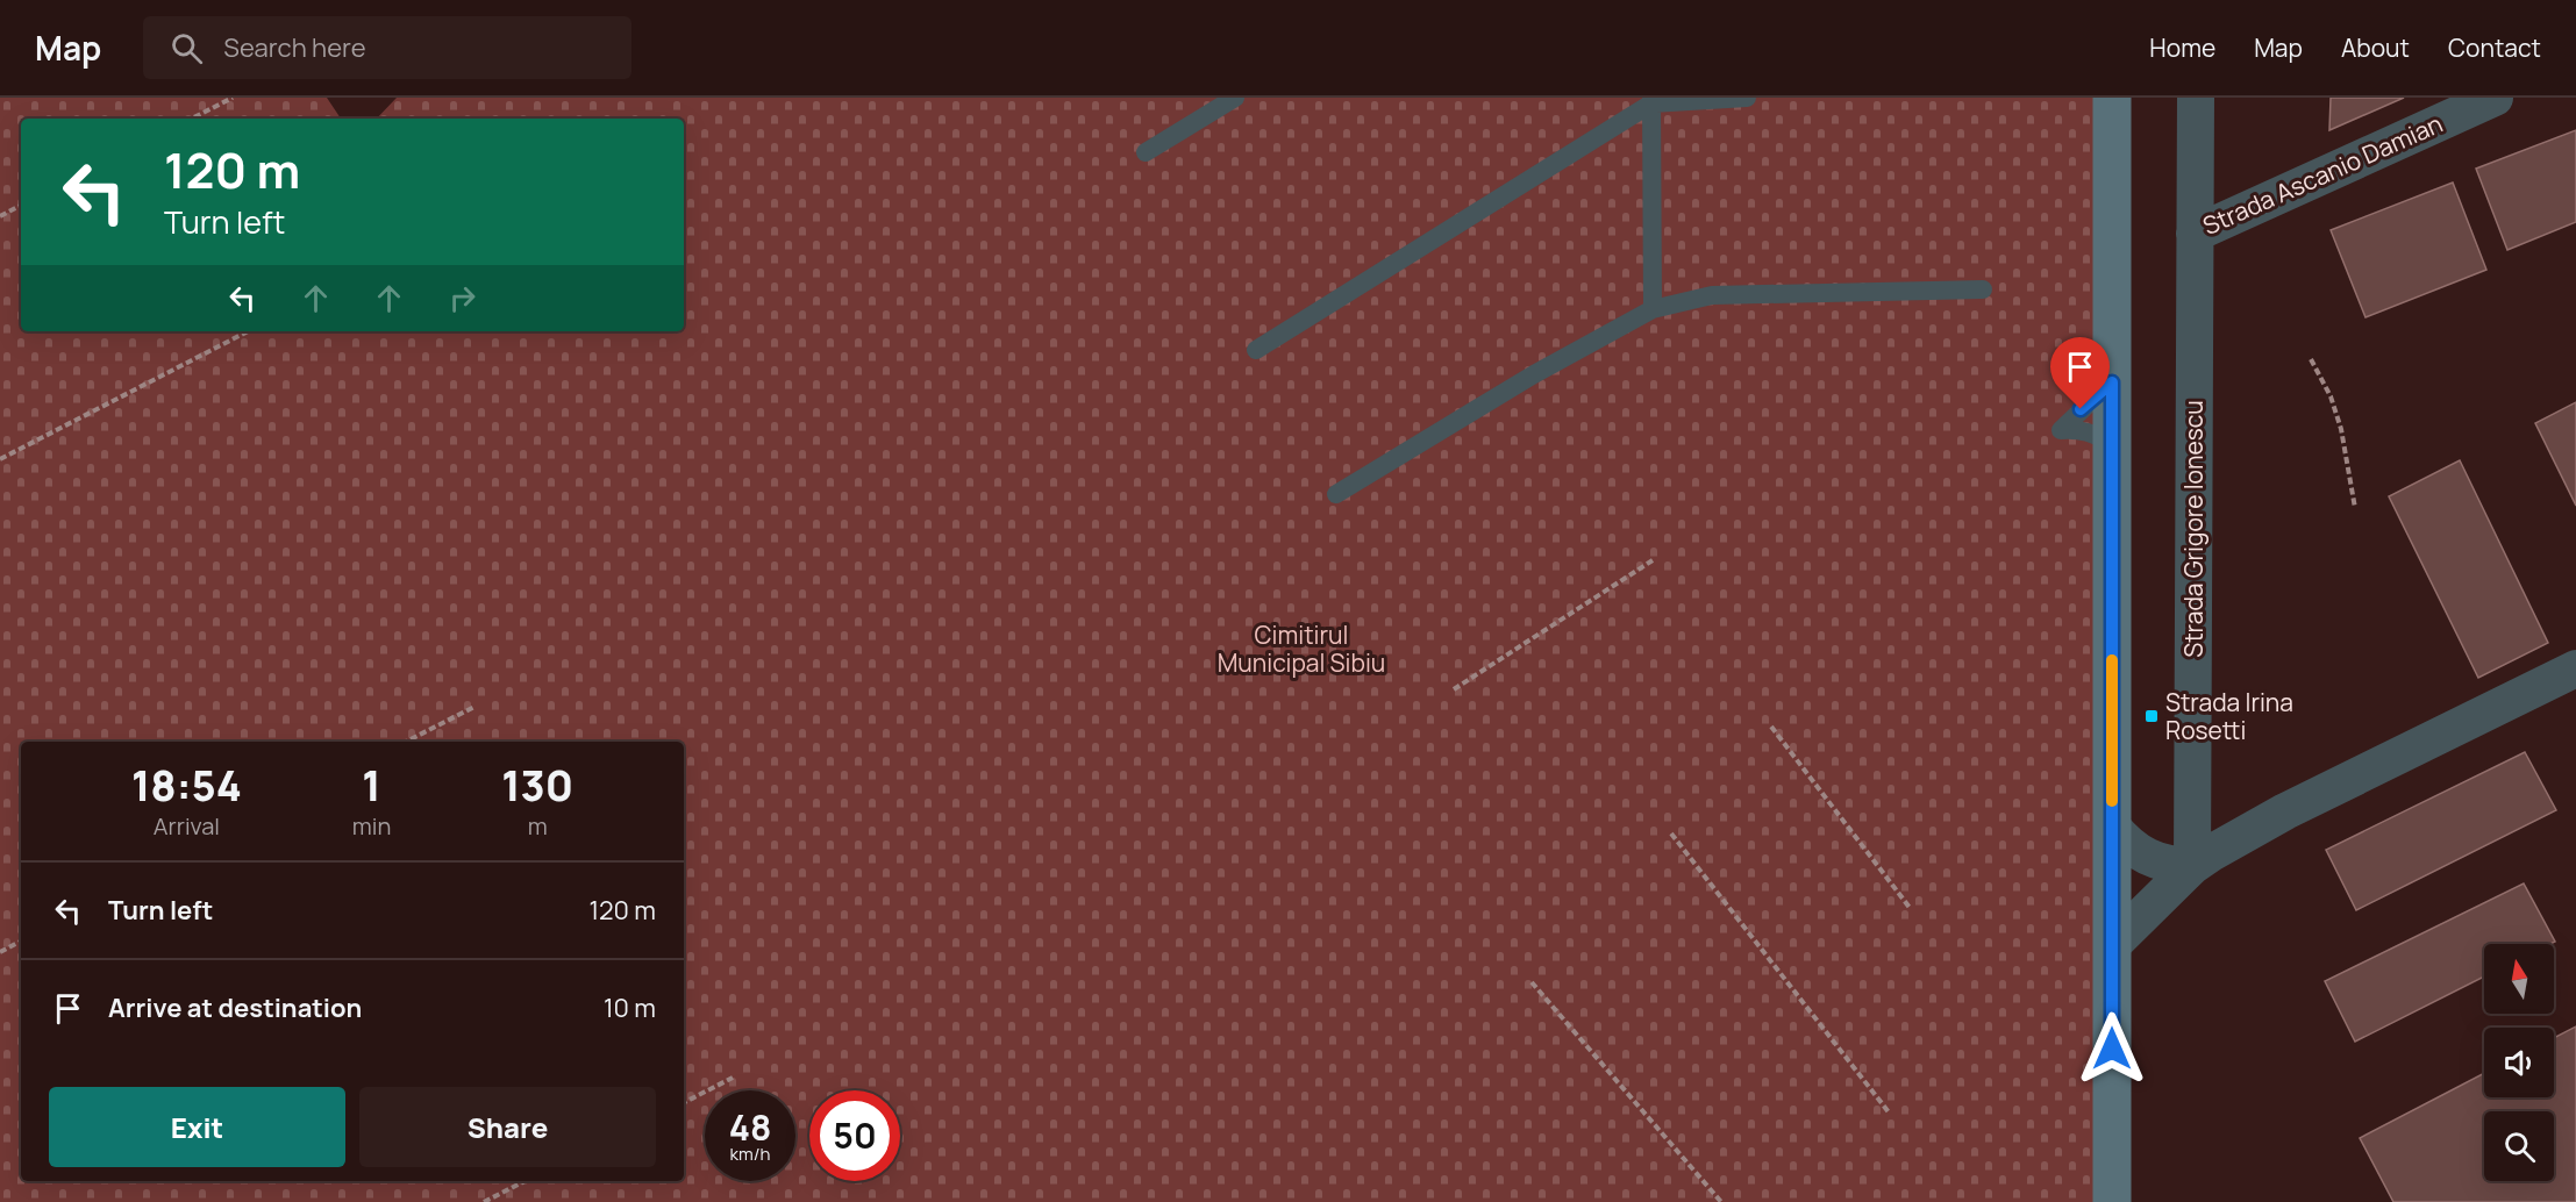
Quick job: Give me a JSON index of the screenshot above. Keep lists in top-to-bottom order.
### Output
{
  "streets": {
    "street": ["Strada Ascanio Damian", "Strada Grigore Ionescu"]
  },
  "crossings": [
    ["Strada Ascanio Damian", "Strada Grigore Ionescu"]
  ],
  "parks": ["Cimitirul Municipal Sibiu"],
  "places": {
    "transit": ["Strada Irina Rosetti"]
  },
  "north": "top",
  "page": {
    "header": "Map",
    "search": "Search here",
    "nav": [
      "Home",
      "Map",
      "About",
      "Contact"
    ],
    "turn": ["120 m", "Turn left"],
    "eta": [
      "18:54",
      "Arrival",
      "1",
      "min",
      "130",
      "m"
    ],
    "list": [
      {
        "name": "Turn left",
        "value": "120 m"
      },
      {
        "name": "Arrive at destination",
        "value": "10 m"
      }
    ],
    "buttons": ["Exit", "Share"],
    "speed": "48 km/h",
    "limit": "50"
  }
}
